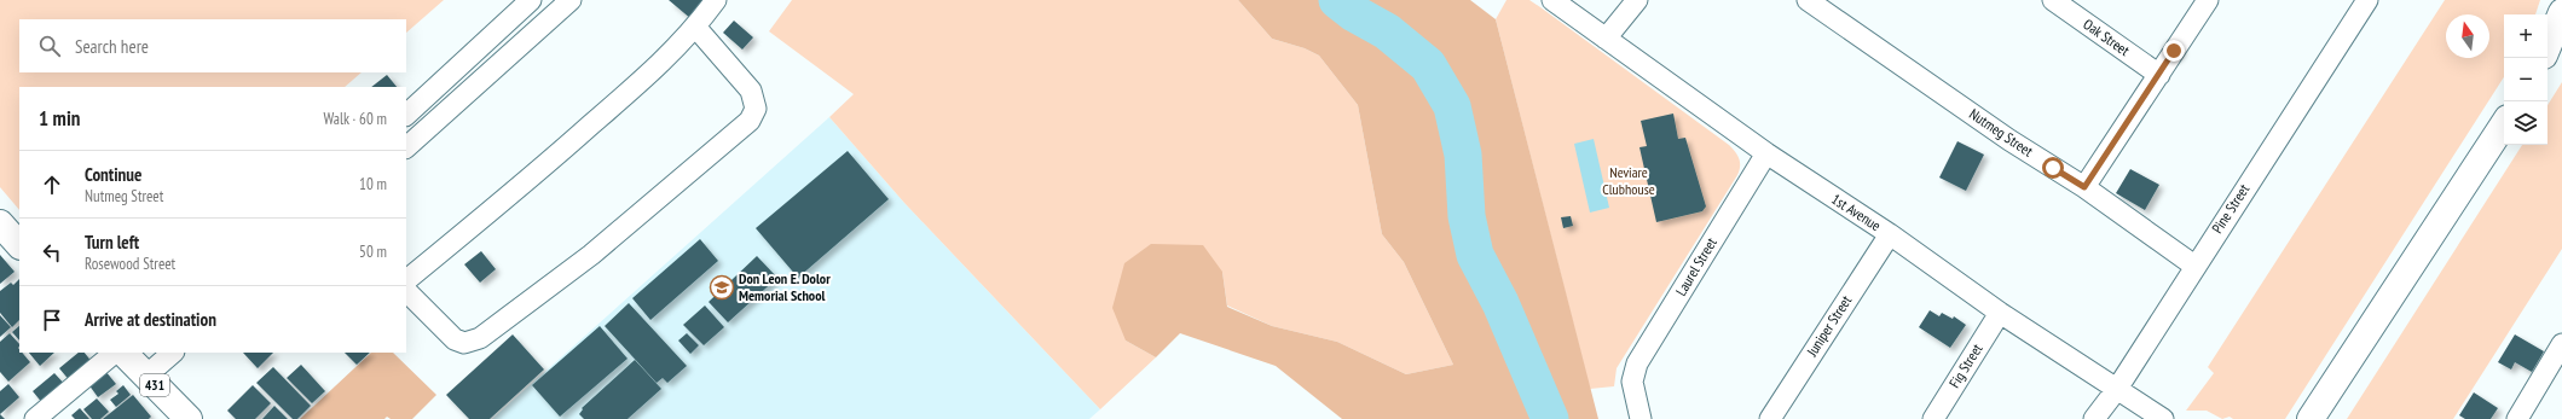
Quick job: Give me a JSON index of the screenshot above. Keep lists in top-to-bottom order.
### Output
{
  "streets": {
    "street": [
      "Oak Street",
      "Nutmeg Street",
      "Pine Street",
      "1st Avenue",
      "Laurel Street",
      "Juniper Street",
      "Fig Street",
      "431"
    ]
  },
  "crossings": [
    ["Nutmeg Street", "Pine Street"],
    ["Pine Street", "1st Avenue"],
    ["1st Avenue", "Laurel Street"],
    ["1st Avenue", "Juniper Street"],
    ["1st Avenue", "Fig Street"]
  ],
  "parks": ["Neviare Clubhouse"],
  "places": {
    "school or university": ["Don Leon E. Dolor Memorial School"]
  },
  "north": "top",
  "page": {
    "map_buttons": ["+", "−"],
    "search": "Search here",
    "heading": ["1 min", "Walk · 60 m"],
    "list": [
      ["Continue", "Nutmeg Street", "10 m"],
      ["Turn left", "Rosewood Street", "50 m"],
      "Arrive at destination"
    ]
  }
}
